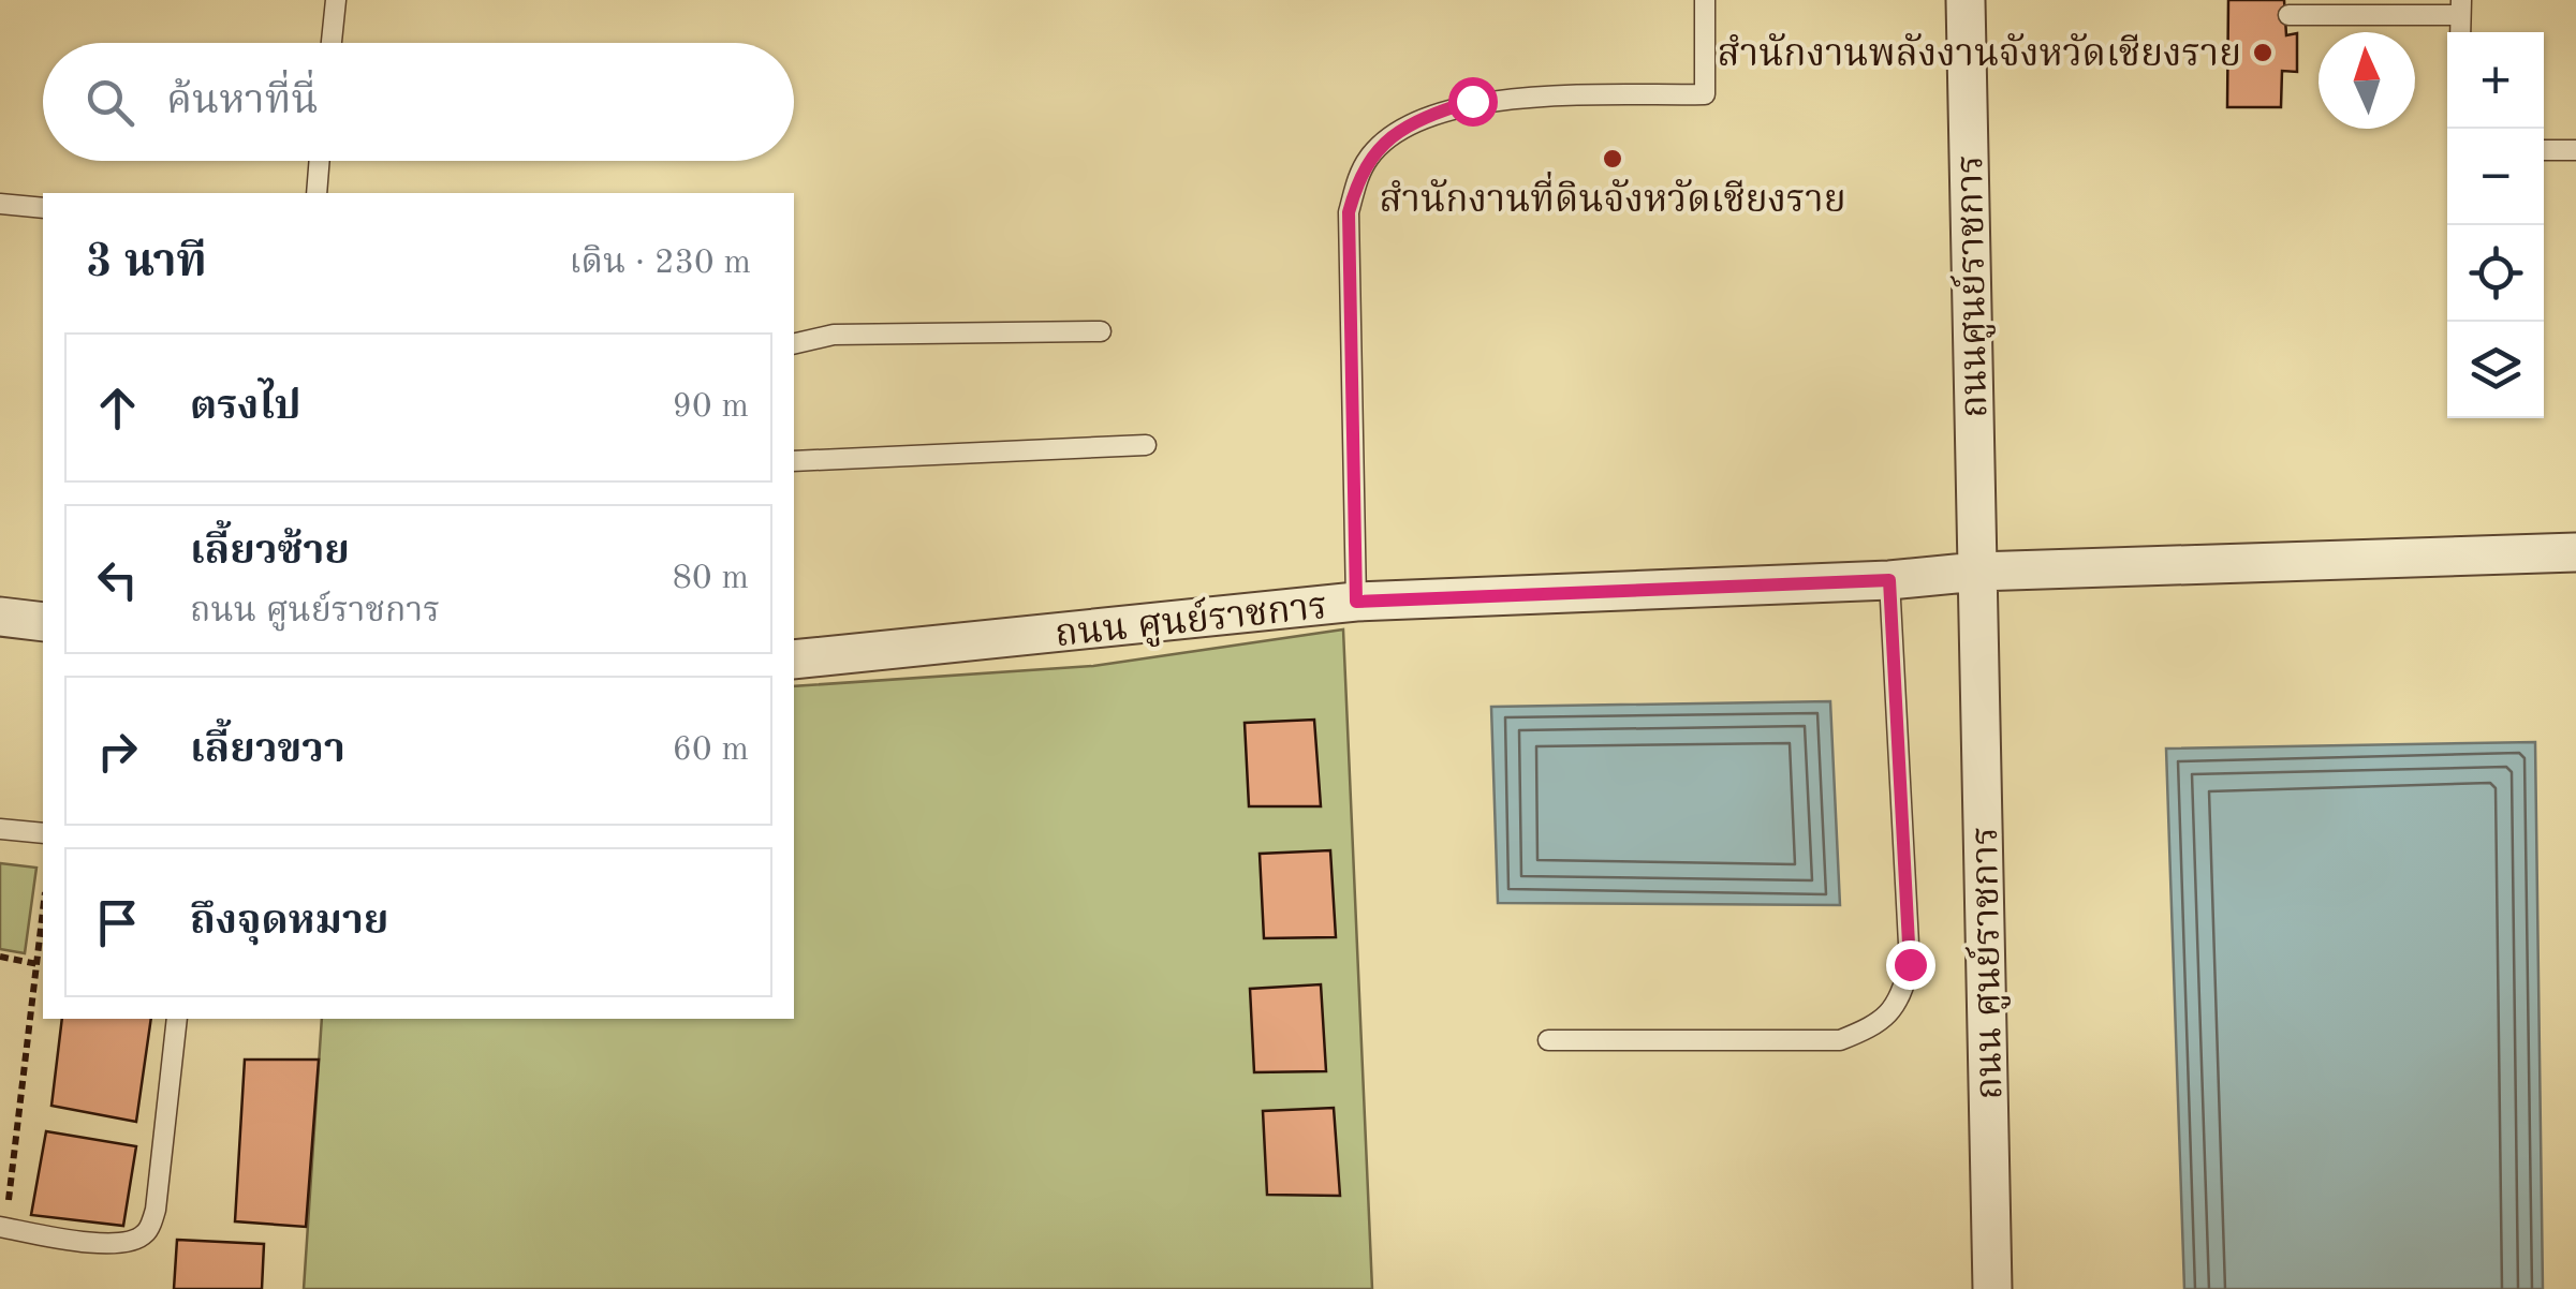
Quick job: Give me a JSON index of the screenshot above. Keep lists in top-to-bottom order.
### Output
{
  "streets": {
    "street": ["ถนนศูนย์ราชการ", "ถนน ศูนย์ราชการ"]
  },
  "crossings": [
    ["ถนนศูนย์ราชการ", "ถนน ศูนย์ราชการ"]
  ],
  "places": ["สำนักงานพลังงานจังหวัดเชียงราย", "สำนักงานที่ดินจังหวัดเชียงราย"],
  "north": "top",
  "page": {
    "map_buttons": ["+", "−"],
    "search": "ค้นหาที่นี่",
    "heading": ["3 นาที", "เดิน · 230 m"],
    "list": [
      ["ตรงไป", "90 m"],
      ["เลี้ยวซ้าย", "ถนน ศูนย์ราชการ", "80 m"],
      ["เลี้ยวขวา", "60 m"],
      "ถึงจุดหมาย"
    ]
  }
}
